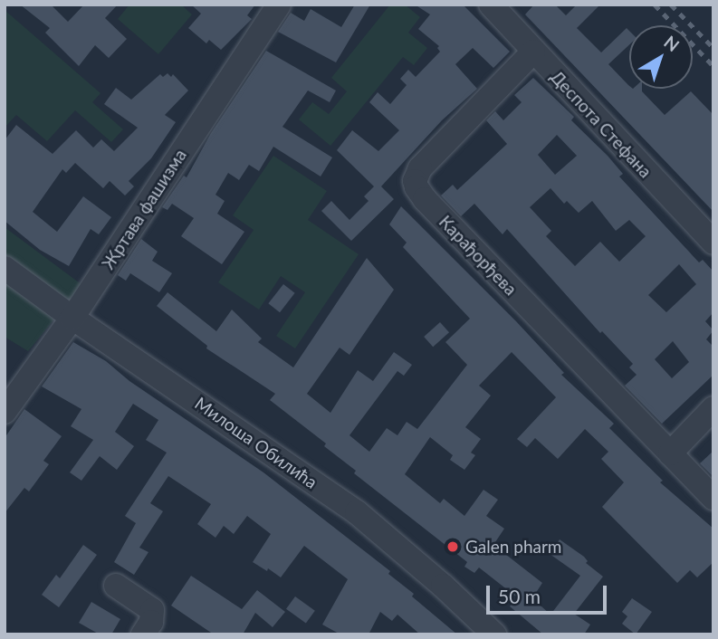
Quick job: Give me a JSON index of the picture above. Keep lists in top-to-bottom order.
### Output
{
  "streets": {
    "street": [
      "Деспота Стефана",
      "Жртава фашизма",
      "Карађорђева",
      "Милоша Обилића"
    ]
  },
  "crossings": [
    ["Деспота Стефана", "Карађорђева"],
    ["Жртава фашизма", "Милоша Обилића"]
  ],
  "places": ["Galen pharm"],
  "scale_bar": "50 m",
  "north": "top right"
}
